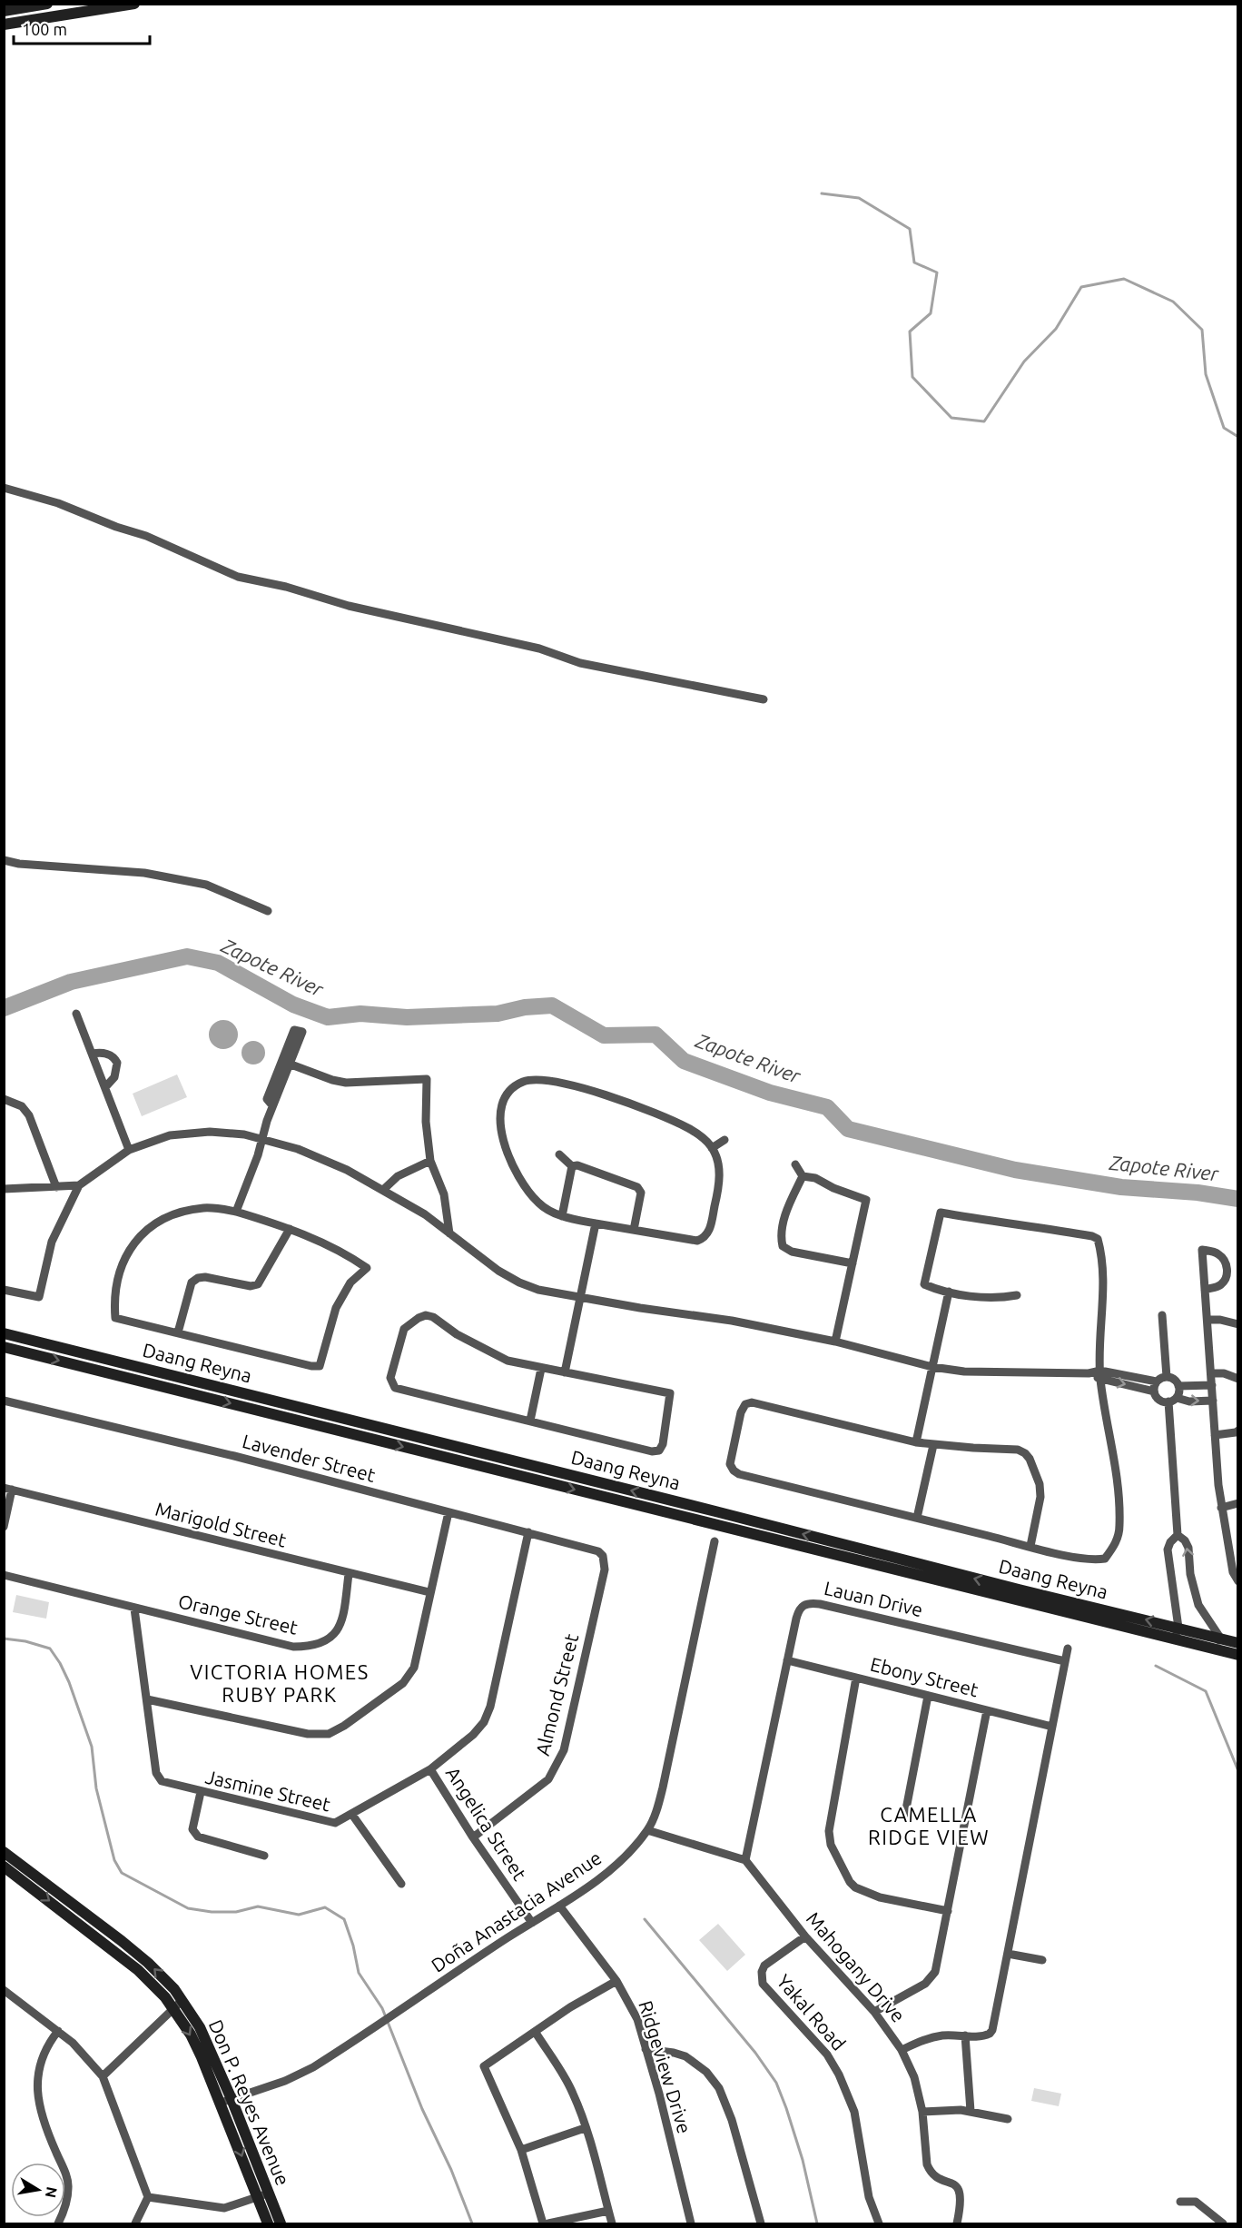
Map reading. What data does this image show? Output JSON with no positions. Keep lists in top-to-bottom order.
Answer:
{
  "streets": {
    "main road": ["Daang Reyna", "Don P. Reyes Avenue"],
    "street": [
      "Lavender Street",
      "Marigold Street",
      "Lauan Drive",
      "Orange Street",
      "Ebony Street",
      "Almond Street",
      "Jasmine Street",
      "Angelica Street",
      "Doña Anastacia Avenue",
      "Mahogany Drive",
      "Yakal Road",
      "Ridgeview Drive"
    ]
  },
  "crossings": [
    ["Lavender Street", "Almond Street"],
    ["Lavender Street", "Jasmine Street"],
    ["Marigold Street", "Orange Street"],
    ["Lauan Drive", "Ebony Street"],
    ["Lauan Drive", "Mahogany Drive"],
    ["Orange Street", "Jasmine Street"],
    ["Almond Street", "Angelica Street"],
    ["Jasmine Street", "Angelica Street"],
    ["Angelica Street", "Doña Anastacia Avenue"],
    ["Doña Anastacia Avenue", "Ridgeview Drive"],
    ["Doña Anastacia Avenue", "Don P. Reyes Avenue"],
    ["Mahogany Drive", "Yakal Road"]
  ],
  "districts": ["VICTORIA HOMES RUBY PARK", "CAMELLA RIDGE VIEW"],
  "water": ["Zapote River"],
  "scale_bar": "100 m",
  "north": "right"
}
